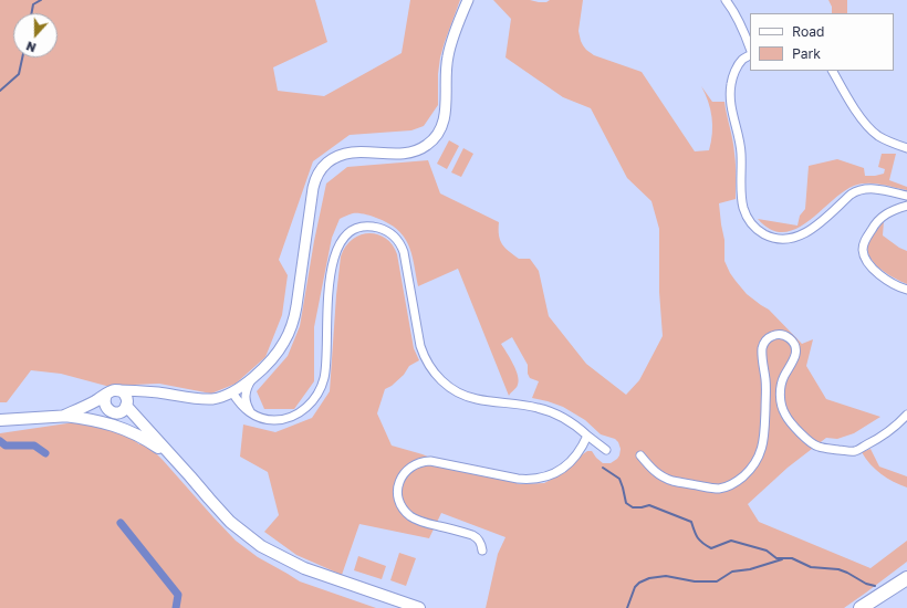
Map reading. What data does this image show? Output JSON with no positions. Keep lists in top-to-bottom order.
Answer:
{
  "legend": ["Road", "Park"],
  "north": "bottom"
}
